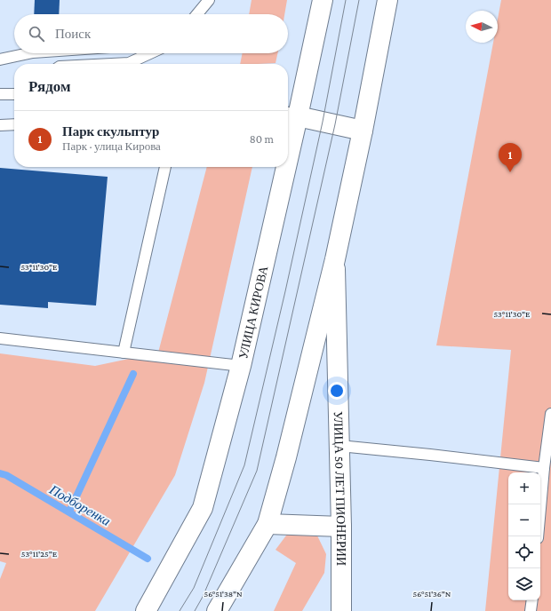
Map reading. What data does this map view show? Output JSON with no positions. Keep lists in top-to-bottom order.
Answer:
{
  "streets": {
    "main road": ["УЛИЦА КИРОВА", "УЛИЦА 50 ЛЕТ ПИОНЕРИИ"]
  },
  "water": ["Подборенка"],
  "north": "left",
  "page": {
    "search": "Поиск",
    "heading": "Рядом",
    "list": [
      {
        "mark": "1",
        "name": "Парк скульптур",
        "note": "Парк · улица Кирова",
        "value": "80 m"
      }
    ],
    "pins": "1",
    "map_buttons": ["+", "−"]
  },
  "coordinates": [
    "53°11'30\"E",
    "53°11'25\"E",
    "56°51'38\"N",
    "56°51'36\"N"
  ]
}
